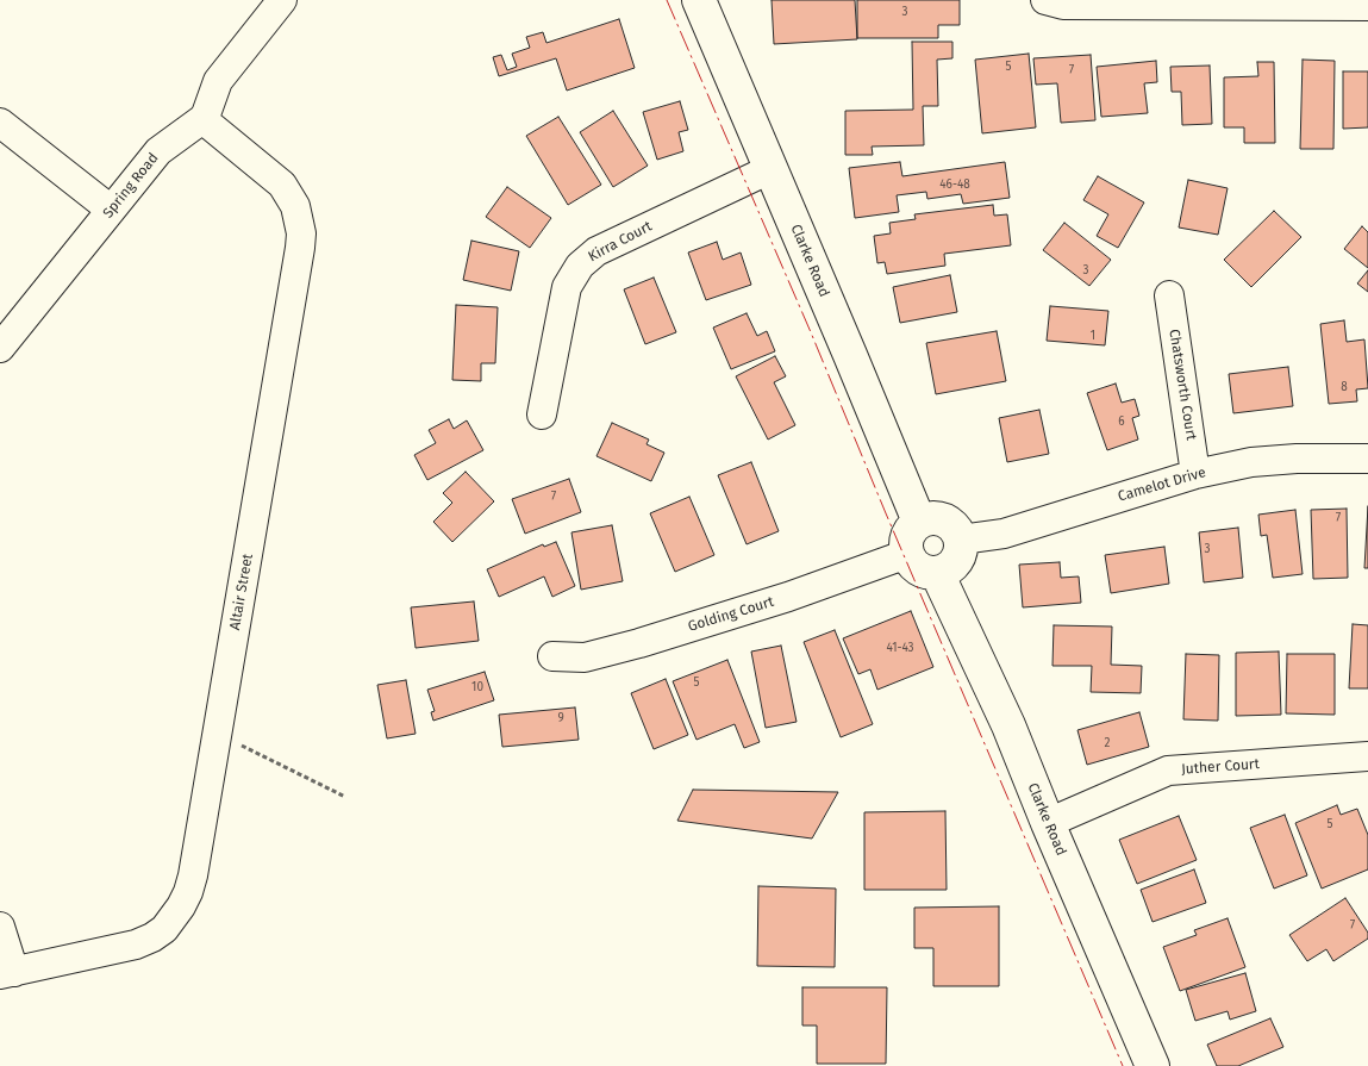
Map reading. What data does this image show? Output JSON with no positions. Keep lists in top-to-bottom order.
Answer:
{
  "streets": {
    "main road": ["Clarke Road"],
    "street": [
      "Spring Road",
      "Kirra Court",
      "Chatsworth Court",
      "Camelot Drive",
      "Altair Street",
      "Golding Court",
      "Juther Court"
    ]
  },
  "crossings": [
    ["Spring Road", "Altair Street"],
    ["Kirra Court", "Clarke Road"],
    ["Clarke Road", "Camelot Drive"],
    ["Clarke Road", "Golding Court"],
    ["Clarke Road", "Juther Court"],
    ["Chatsworth Court", "Camelot Drive"],
    ["Camelot Drive", "Golding Court"]
  ],
  "house_numbers": [
    "3",
    "5",
    "7",
    "46-48",
    "3",
    "1",
    "8",
    "6",
    "7",
    "7",
    "3",
    "41-43",
    "5",
    "10",
    "9",
    "2",
    "5",
    "7"
  ]
}
